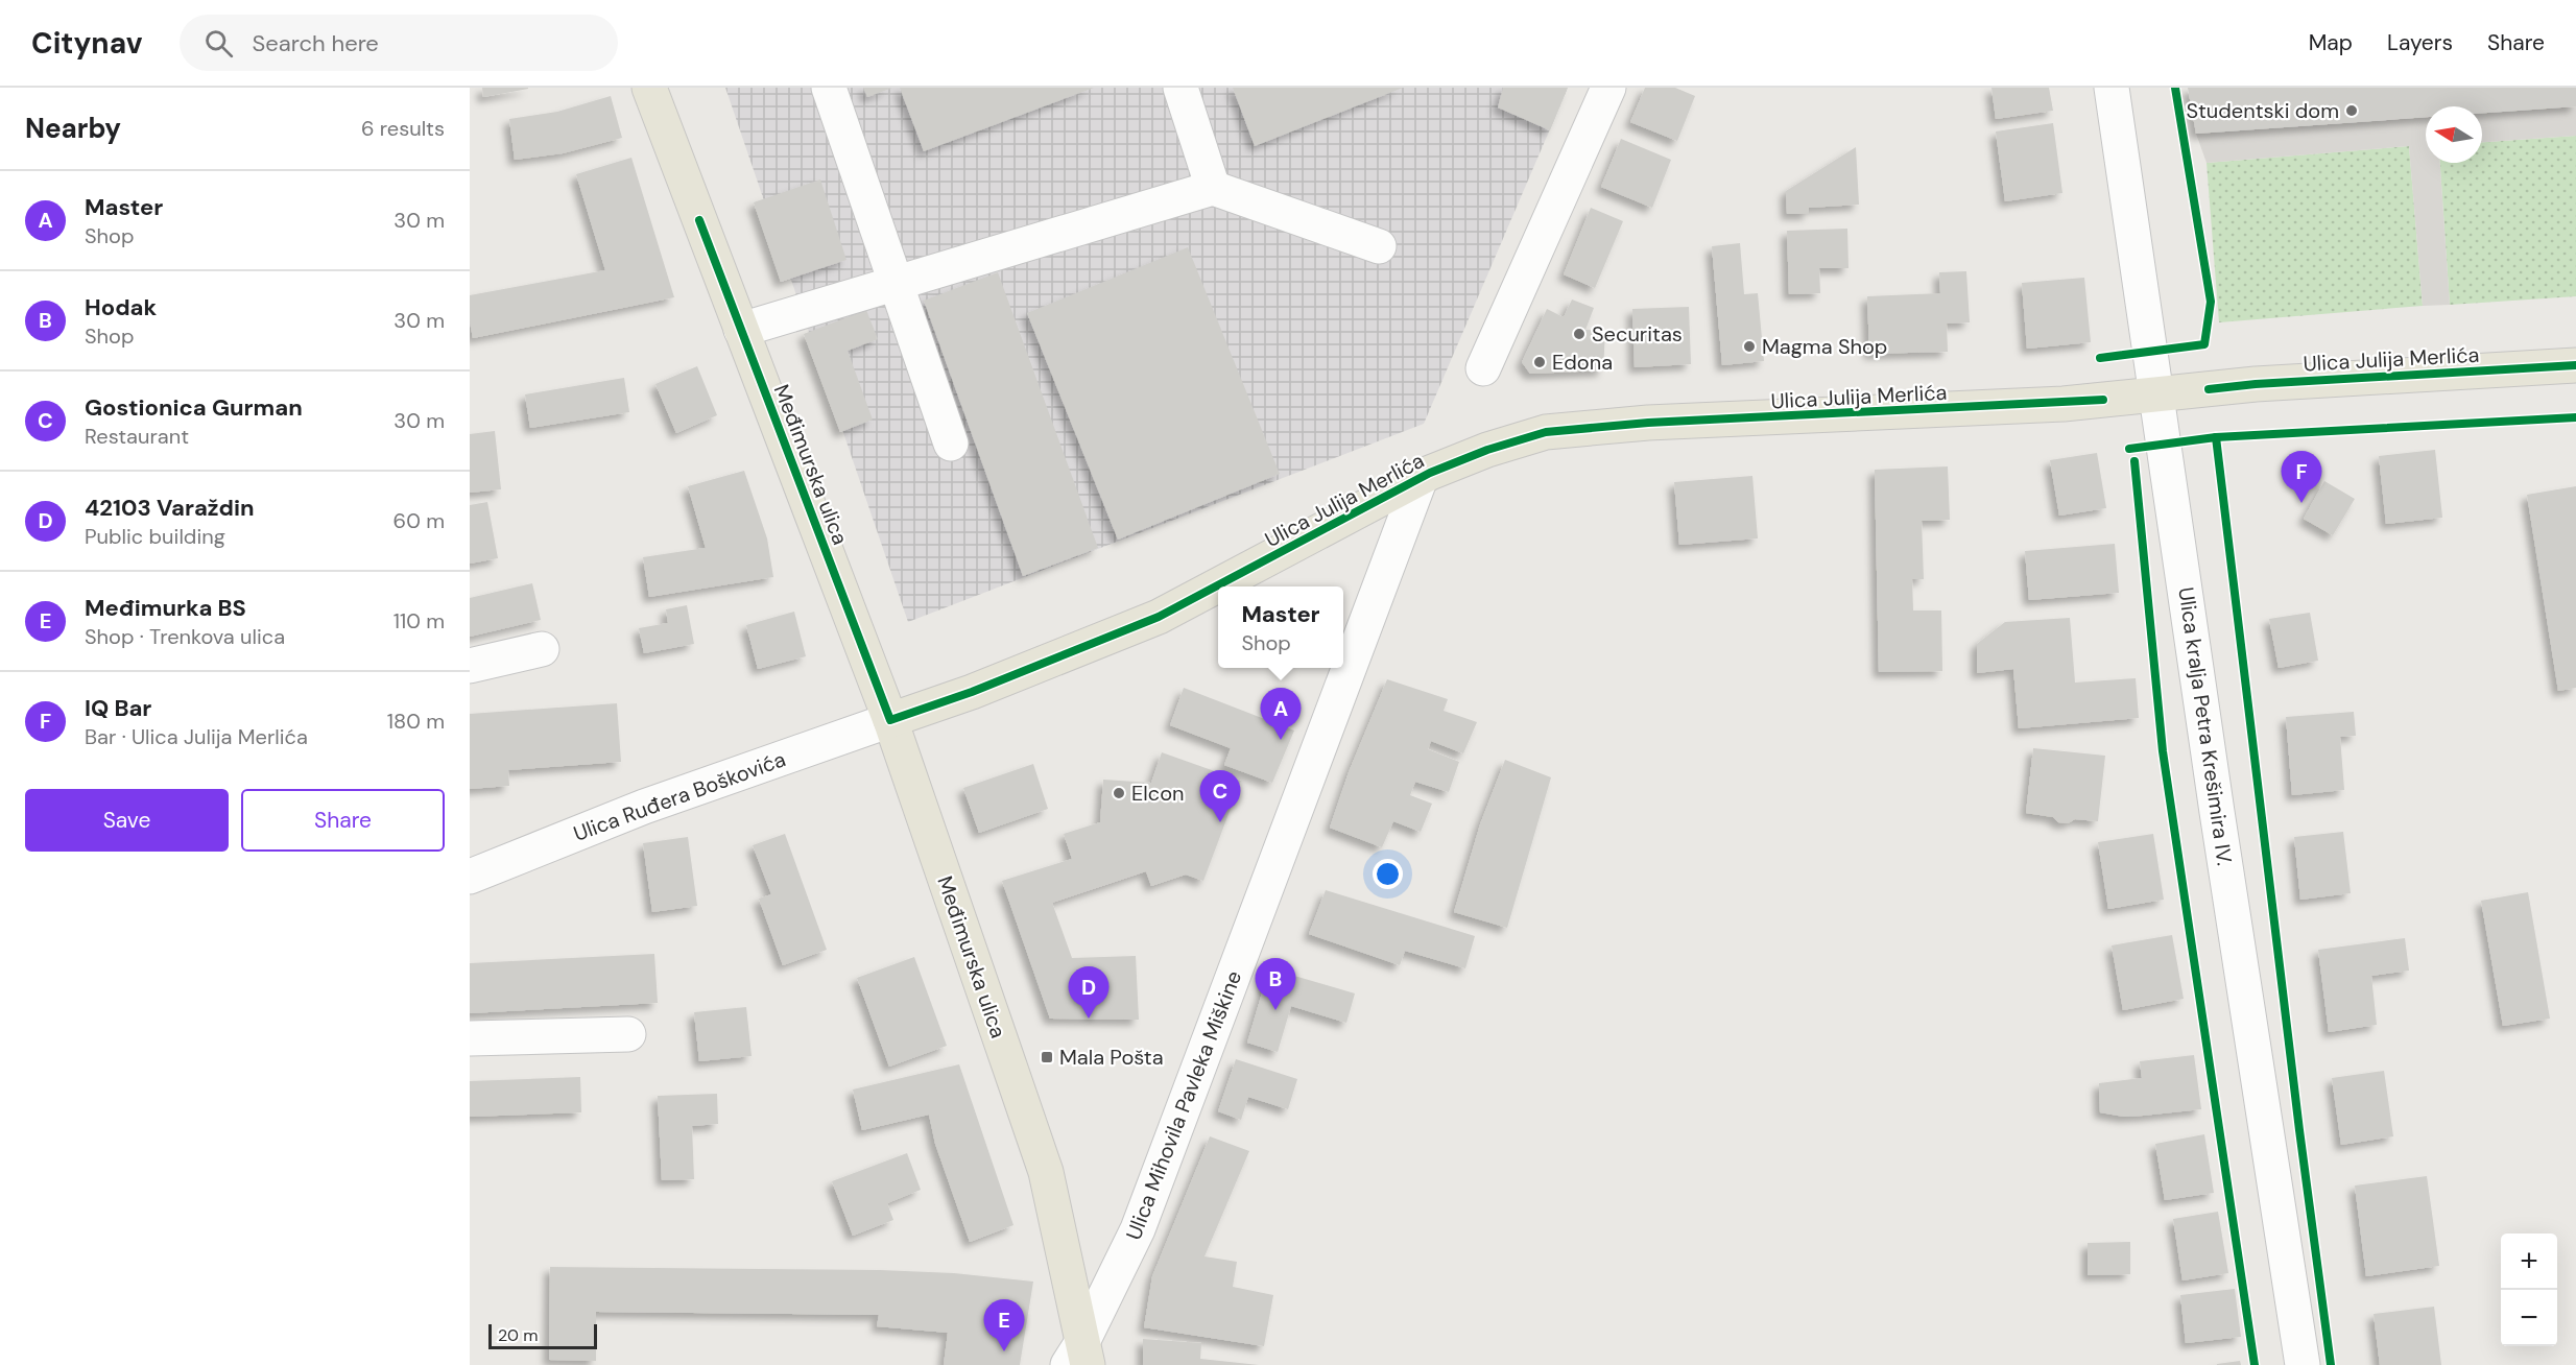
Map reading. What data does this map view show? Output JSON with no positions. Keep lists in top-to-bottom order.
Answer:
{
  "streets": {
    "main road": ["Ulica Julija Merlića", "Međimurska ulica"],
    "street": ["Ulica kralja Petra Krešimira IV.", "Ulica Ruđera Boškovića", "Ulica Mihovila Pavleka Miškine"]
  },
  "crossings": [
    ["Ulica Julija Merlića", "Međimurska ulica"],
    ["Ulica Julija Merlića", "Ulica kralja Petra Krešimira IV."],
    ["Ulica Julija Merlića", "Ulica Ruđera Boškovića"],
    ["Ulica Julija Merlića", "Ulica Mihovila Pavleka Miškine"],
    ["Međimurska ulica", "Ulica Ruđera Boškovića"],
    ["Međimurska ulica", "Ulica Mihovila Pavleka Miškine"]
  ],
  "places": {
    "other": [
      "Studentski dom",
      "Securitas",
      "Magma Shop",
      "Edona",
      "Elcon"
    ],
    "transit": ["Mala Pošta"]
  },
  "scale_bar": "20 m",
  "north": "left",
  "page": {
    "header": "Citynav",
    "search": "Search here",
    "nav": ["Map", "Layers", "Share"],
    "heading": ["Nearby", "6 results"],
    "list": [
      {
        "mark": "A",
        "name": "Master",
        "note": "Shop",
        "value": "30 m"
      },
      {
        "mark": "B",
        "name": "Hodak",
        "note": "Shop",
        "value": "30 m"
      },
      {
        "mark": "C",
        "name": "Gostionica Gurman",
        "note": "Restaurant",
        "value": "30 m"
      },
      {
        "mark": "D",
        "name": "42103 Varaždin",
        "note": "Public building",
        "value": "60 m"
      },
      {
        "mark": "E",
        "name": "Međimurka BS",
        "note": "Shop · Trenkova ulica",
        "value": "110 m"
      },
      {
        "mark": "F",
        "name": "IQ Bar",
        "note": "Bar · Ulica Julija Merlića",
        "value": "180 m"
      }
    ],
    "pins": [
      "F",
      "A",
      "C",
      "B",
      "D",
      "E"
    ],
    "popup": ["Master", "Shop"],
    "buttons": ["Save", "Share"],
    "map_buttons": ["+", "−"],
    "scale": "20 m"
  }
}
